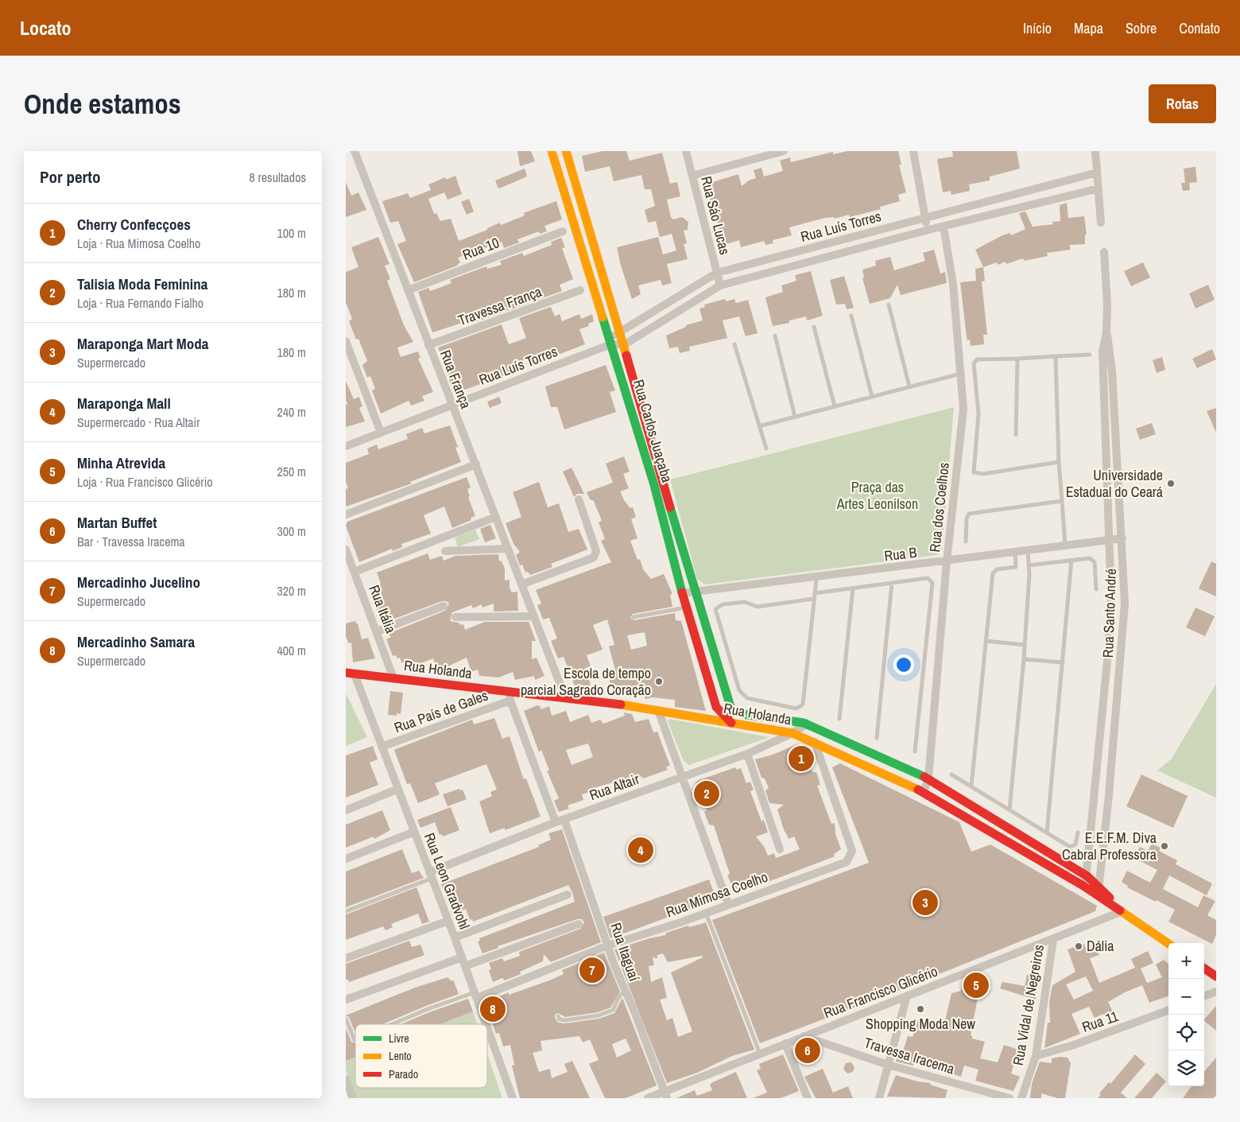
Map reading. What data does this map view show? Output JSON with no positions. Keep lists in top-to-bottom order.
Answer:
{
  "streets": {
    "street": [
      "Rua Sáo Lucas",
      "Rua Luís Torres",
      "Rua 10",
      "Travessa França",
      "Rua França",
      "Rua Carlos Juaçaba",
      "Rua dos Coelhos",
      "Rua B",
      "Rua Itália",
      "Rua Santo André",
      "Rua Holanda",
      "Rua País de Gales",
      "Rua Altair",
      "Rua Leon Gradvohl",
      "Rua Mimosa Coelho",
      "Rua Itaguaí",
      "Rua Francisco Glicério",
      "Rua Vidal de Negreiros",
      "Rua 11",
      "Travessa Iracema"
    ]
  },
  "crossings": [
    ["Rua Sáo Lucas", "Rua Luís Torres"],
    ["Rua Luís Torres", "Rua França"],
    ["Rua Luís Torres", "Rua Carlos Juaçaba"],
    ["Rua Luís Torres", "Rua dos Coelhos"],
    ["Rua 10", "Rua França"],
    ["Travessa França", "Rua França"],
    ["Rua França", "Rua Holanda"],
    ["Rua Carlos Juaçaba", "Rua B"],
    ["Rua Carlos Juaçaba", "Rua Holanda"],
    ["Rua dos Coelhos", "Rua B"],
    ["Rua dos Coelhos", "Rua Holanda"],
    ["Rua B", "Rua Santo André"],
    ["Rua Itália", "Rua Holanda"],
    ["Rua Santo André", "Rua Holanda"],
    ["Rua Holanda", "Rua País de Gales"],
    ["Rua Holanda", "Rua Altair"],
    ["Rua Holanda", "Rua Leon Gradvohl"],
    ["Rua Holanda", "Rua Mimosa Coelho"],
    ["Rua Holanda", "Rua Francisco Glicério"],
    ["Rua País de Gales", "Rua Leon Gradvohl"],
    ["Rua Altair", "Rua Leon Gradvohl"],
    ["Rua Altair", "Rua Itaguaí"],
    ["Rua Leon Gradvohl", "Rua Mimosa Coelho"],
    ["Rua Mimosa Coelho", "Rua Itaguaí"],
    ["Rua Itaguaí", "Rua Francisco Glicério"],
    ["Rua Francisco Glicério", "Rua Vidal de Negreiros"],
    ["Rua Francisco Glicério", "Travessa Iracema"],
    ["Rua Vidal de Negreiros", "Rua 11"]
  ],
  "parks": ["Praça das Artes Leonilson"],
  "places": [
    "Universidade Estadual do Ceará",
    "Escola de tempo parcial Sagrado Coração",
    "E.E.F.M. Diva Cabral Professora",
    "Dália",
    "Shopping Moda New"
  ],
  "legend": ["Livre", "Lento", "Parado"],
  "page": {
    "header": "Locato",
    "nav": [
      "Início",
      "Mapa",
      "Sobre",
      "Contato"
    ],
    "buttons": "Rotas",
    "title": "Onde estamos",
    "heading": ["Por perto", "8 resultados"],
    "list": [
      {
        "mark": "1",
        "name": "Cherry Confecçoes",
        "note": "Loja · Rua Mimosa Coelho",
        "value": "100 m"
      },
      {
        "mark": "2",
        "name": "Talisia Moda Feminina",
        "note": "Loja · Rua Fernando Fialho",
        "value": "180 m"
      },
      {
        "mark": "3",
        "name": "Maraponga Mart Moda",
        "note": "Supermercado",
        "value": "180 m"
      },
      {
        "mark": "4",
        "name": "Maraponga Mall",
        "note": "Supermercado · Rua Altair",
        "value": "240 m"
      },
      {
        "mark": "5",
        "name": "Minha Atrevida",
        "note": "Loja · Rua Francisco Glicério",
        "value": "250 m"
      },
      {
        "mark": "6",
        "name": "Martan Buffet",
        "note": "Bar · Travessa Iracema",
        "value": "300 m"
      },
      {
        "mark": "7",
        "name": "Mercadinho Jucelino",
        "note": "Supermercado",
        "value": "320 m"
      },
      {
        "mark": "8",
        "name": "Mercadinho Samara",
        "note": "Supermercado",
        "value": "400 m"
      }
    ],
    "pins": [
      "1",
      "2",
      "4",
      "3",
      "7",
      "5",
      "8",
      "6"
    ],
    "map_buttons": ["+", "−"]
  }
}
